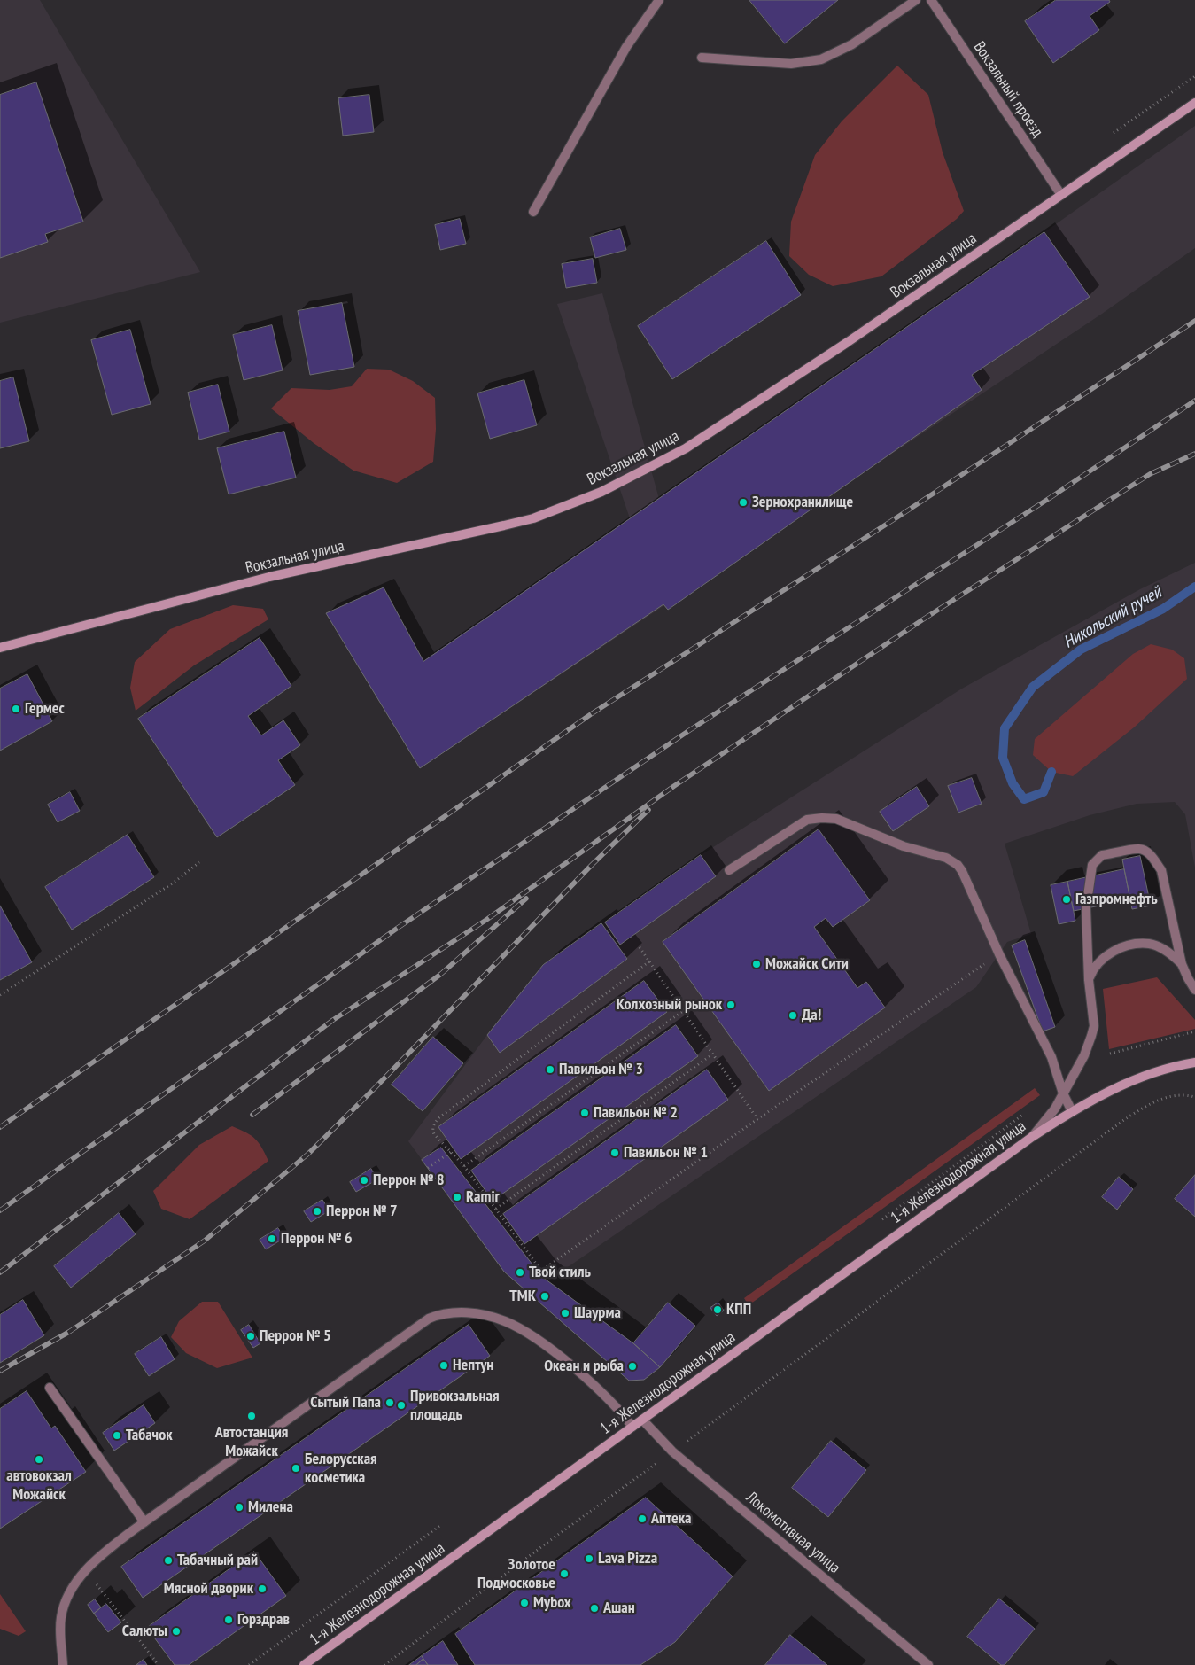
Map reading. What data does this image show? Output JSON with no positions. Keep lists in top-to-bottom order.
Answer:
{
  "streets": {
    "main road": ["Вокзальная улица", "1-я Железнодорожная улица"],
    "street": ["Вокзальный проезд", "Локомотивная улица"]
  },
  "crossings": [
    ["Вокзальный проезд", "Вокзальная улица"],
    ["1-я Железнодорожная улица", "Локомотивная улица"]
  ],
  "water": ["Никольский ручей"],
  "places": [
    "Зернохранилище",
    "Гермес",
    "Газпромнефть",
    "Можайск Сити",
    "Колхозный рынок",
    "Да!",
    "Павильон № 3",
    "Павильон № 2",
    "Павильон № 1",
    "Перрон № 8",
    "Ramir",
    "Перрон № 7",
    "Перрон № 6",
    "Твой стиль",
    "ТМК",
    "КПП",
    "Шаурма",
    "Перрон № 5",
    "Нептун",
    "Океан и рыба",
    "Сытый Папа",
    "Привокзальная площадь",
    "Автостанция Можайск",
    "Табачок",
    "автовокзал Можайск",
    "Белорусская косметика",
    "Милена",
    "Аптека",
    "Lava Pizza",
    "Табачный рай",
    "Золотое Подмосковье",
    "Мясной дворик",
    "Mybox",
    "Ашан",
    "Горздрав",
    "Салюты"
  ]
}
